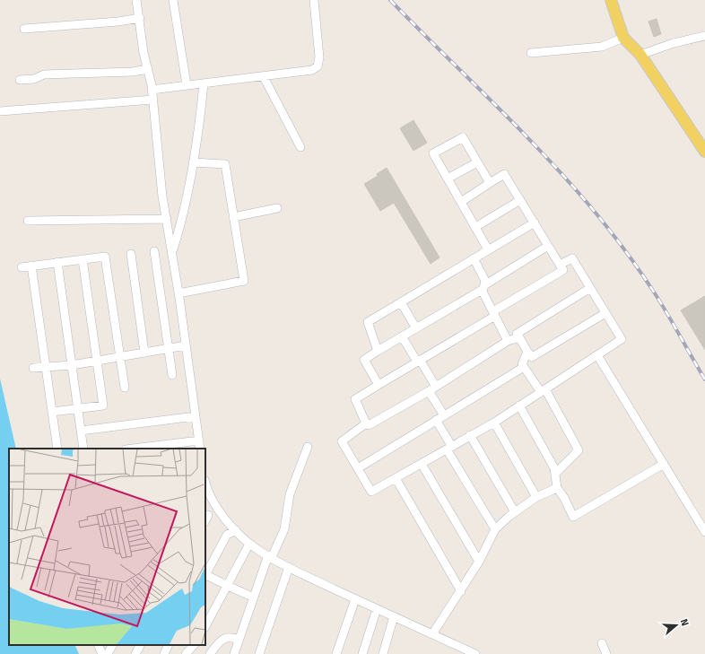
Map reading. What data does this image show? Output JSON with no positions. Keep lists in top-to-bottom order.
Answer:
{
  "north": "right"
}
